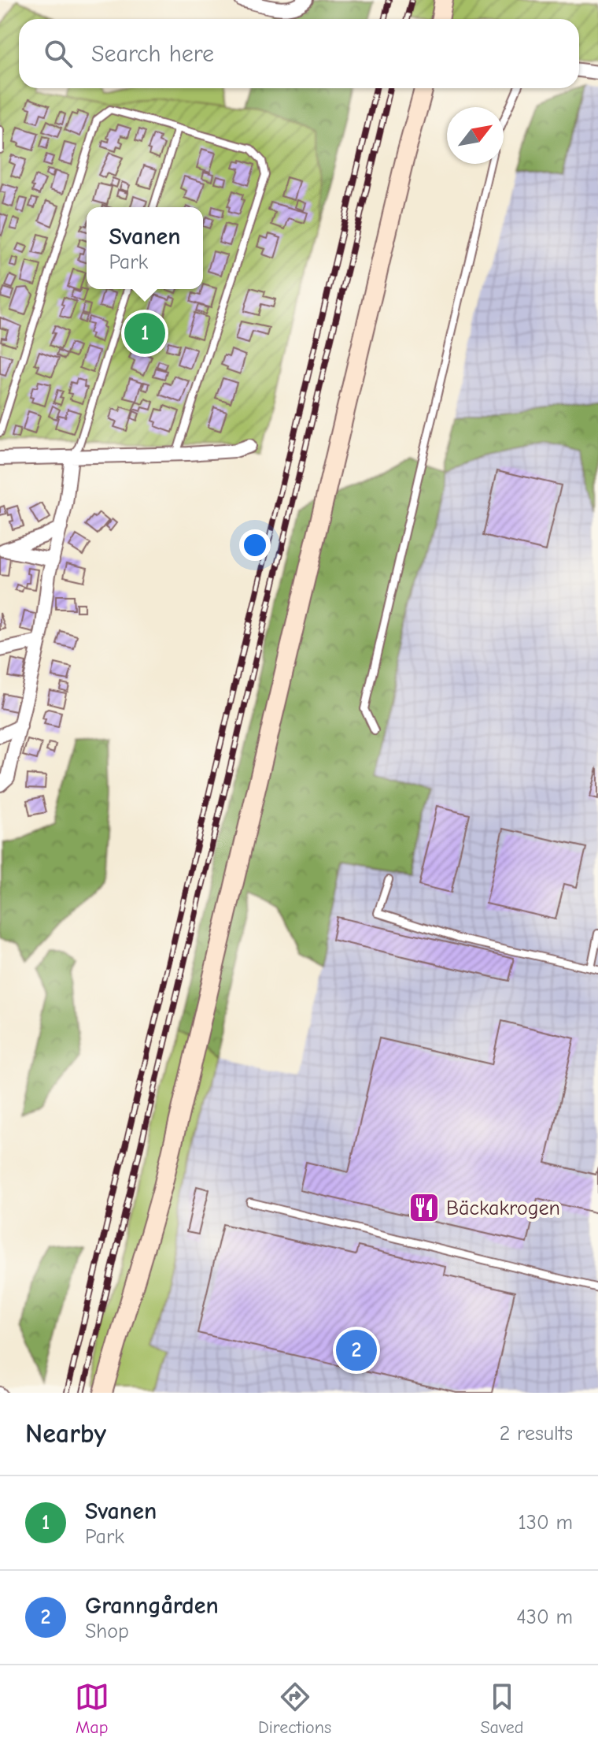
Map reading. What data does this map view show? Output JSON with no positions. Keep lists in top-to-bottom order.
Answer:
{
  "places": {
    "restaurant": ["Bäckakrogen"]
  },
  "north": "top right",
  "page": {
    "search": "Search here",
    "popup": ["Svanen", "Park"],
    "pins": ["1", "2"],
    "heading": ["Nearby", "2 results"],
    "list": [
      {
        "mark": "1",
        "name": "Svanen",
        "note": "Park",
        "value": "130 m"
      },
      {
        "mark": "2",
        "name": "Granngården",
        "note": "Shop",
        "value": "430 m"
      }
    ],
    "nav": ["Map", "Directions", "Saved"]
  }
}
